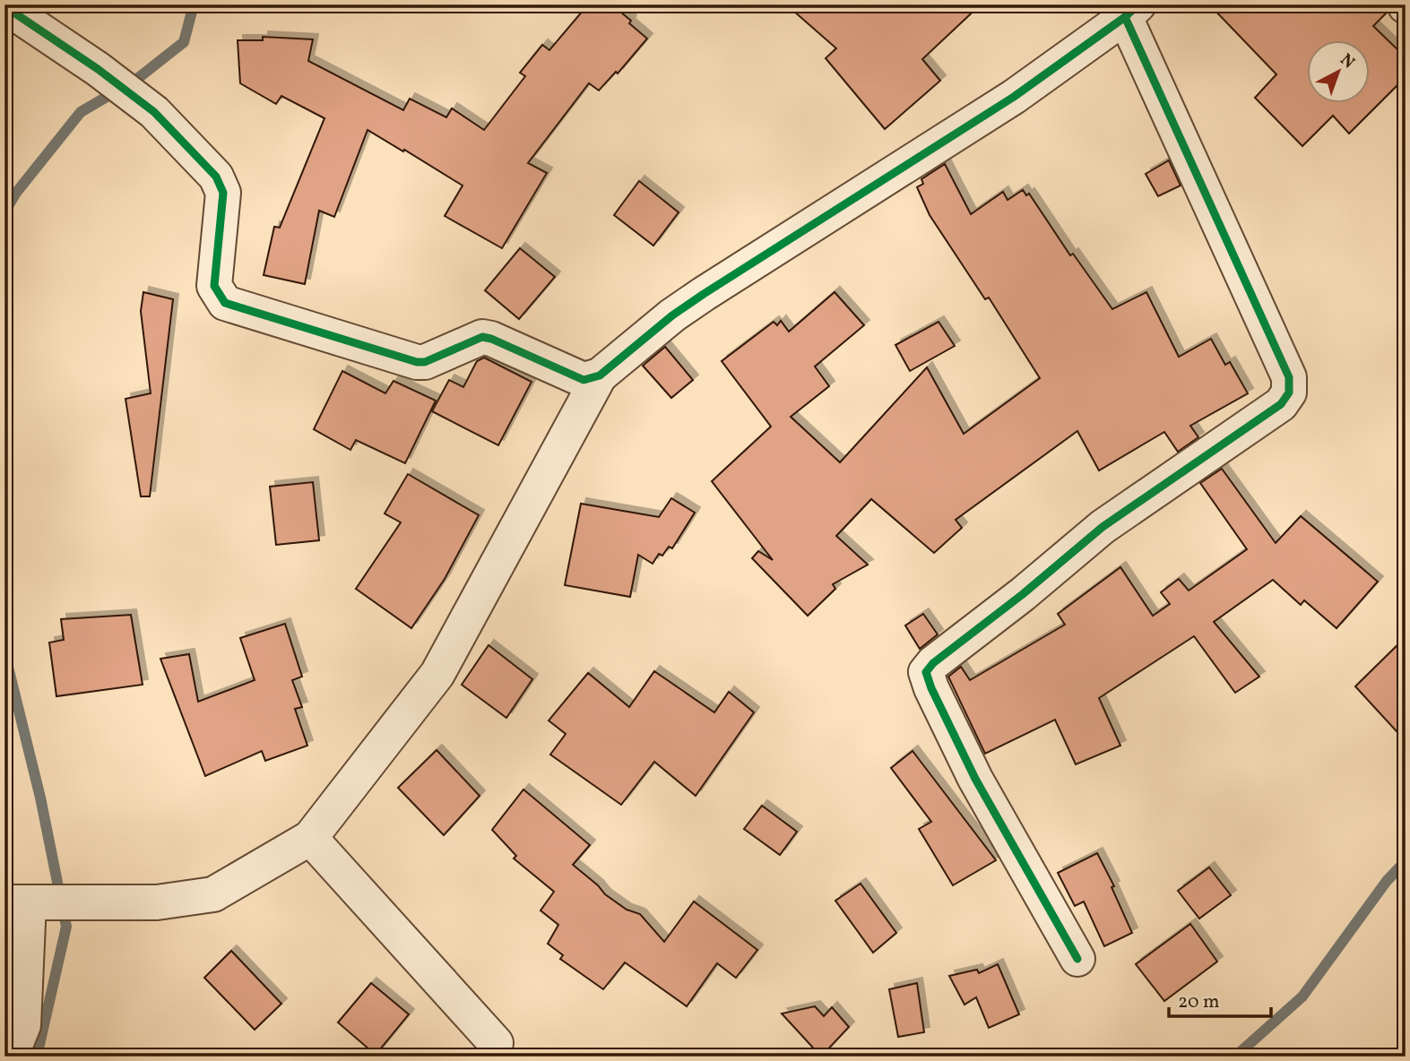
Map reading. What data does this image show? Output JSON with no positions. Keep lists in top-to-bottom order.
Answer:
{
  "scale_bar": "20 m",
  "north": "top right"
}
